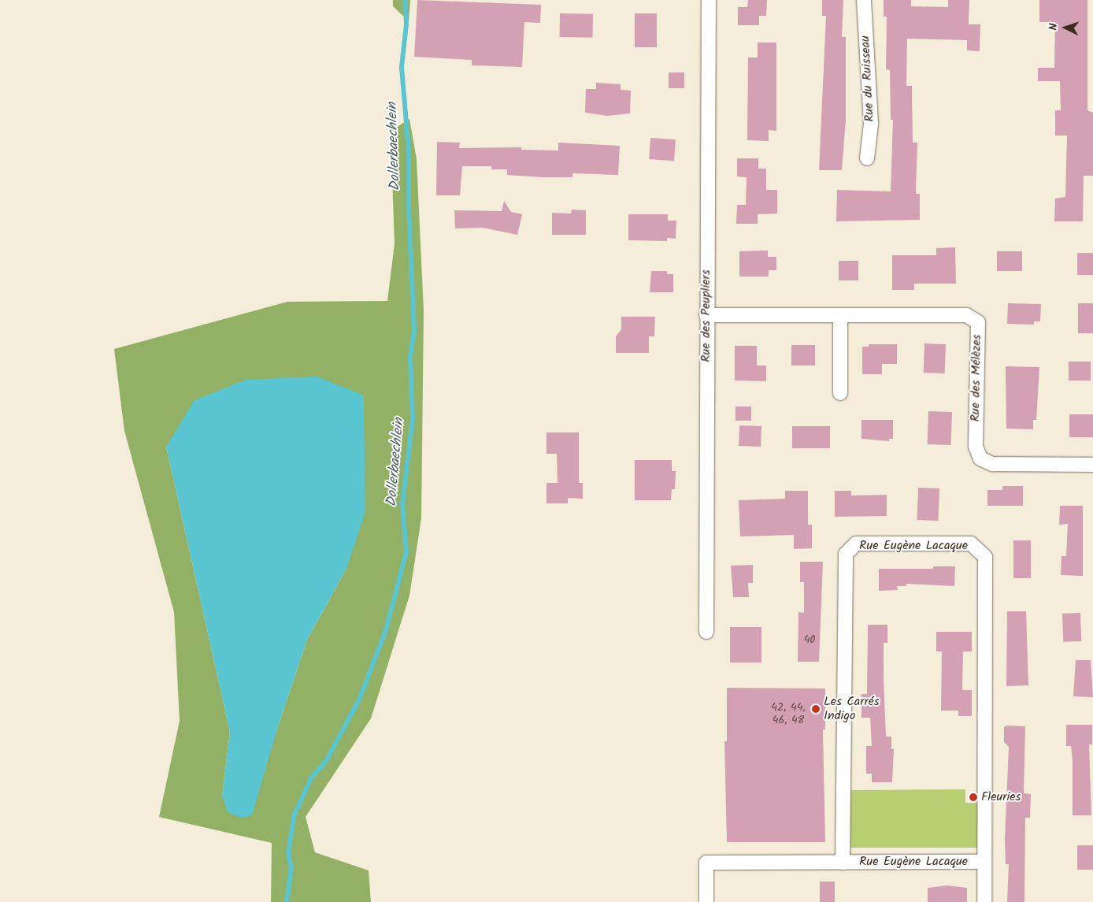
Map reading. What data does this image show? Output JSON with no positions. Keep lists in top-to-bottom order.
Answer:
{
  "streets": {
    "street": [
      "Rue du Ruisseau",
      "Rue des Peupliers",
      "Rue des Mélèzes",
      "Rue Eugène Lacaque"
    ]
  },
  "crossings": [
    ["Rue des Peupliers", "Rue des Mélèzes"]
  ],
  "water": ["Dollerbaechlein"],
  "places": ["Les Carrés Indigo", "Fleuries"],
  "house_numbers": ["40", "42, 44, 46, 48"],
  "north": "left"
}
